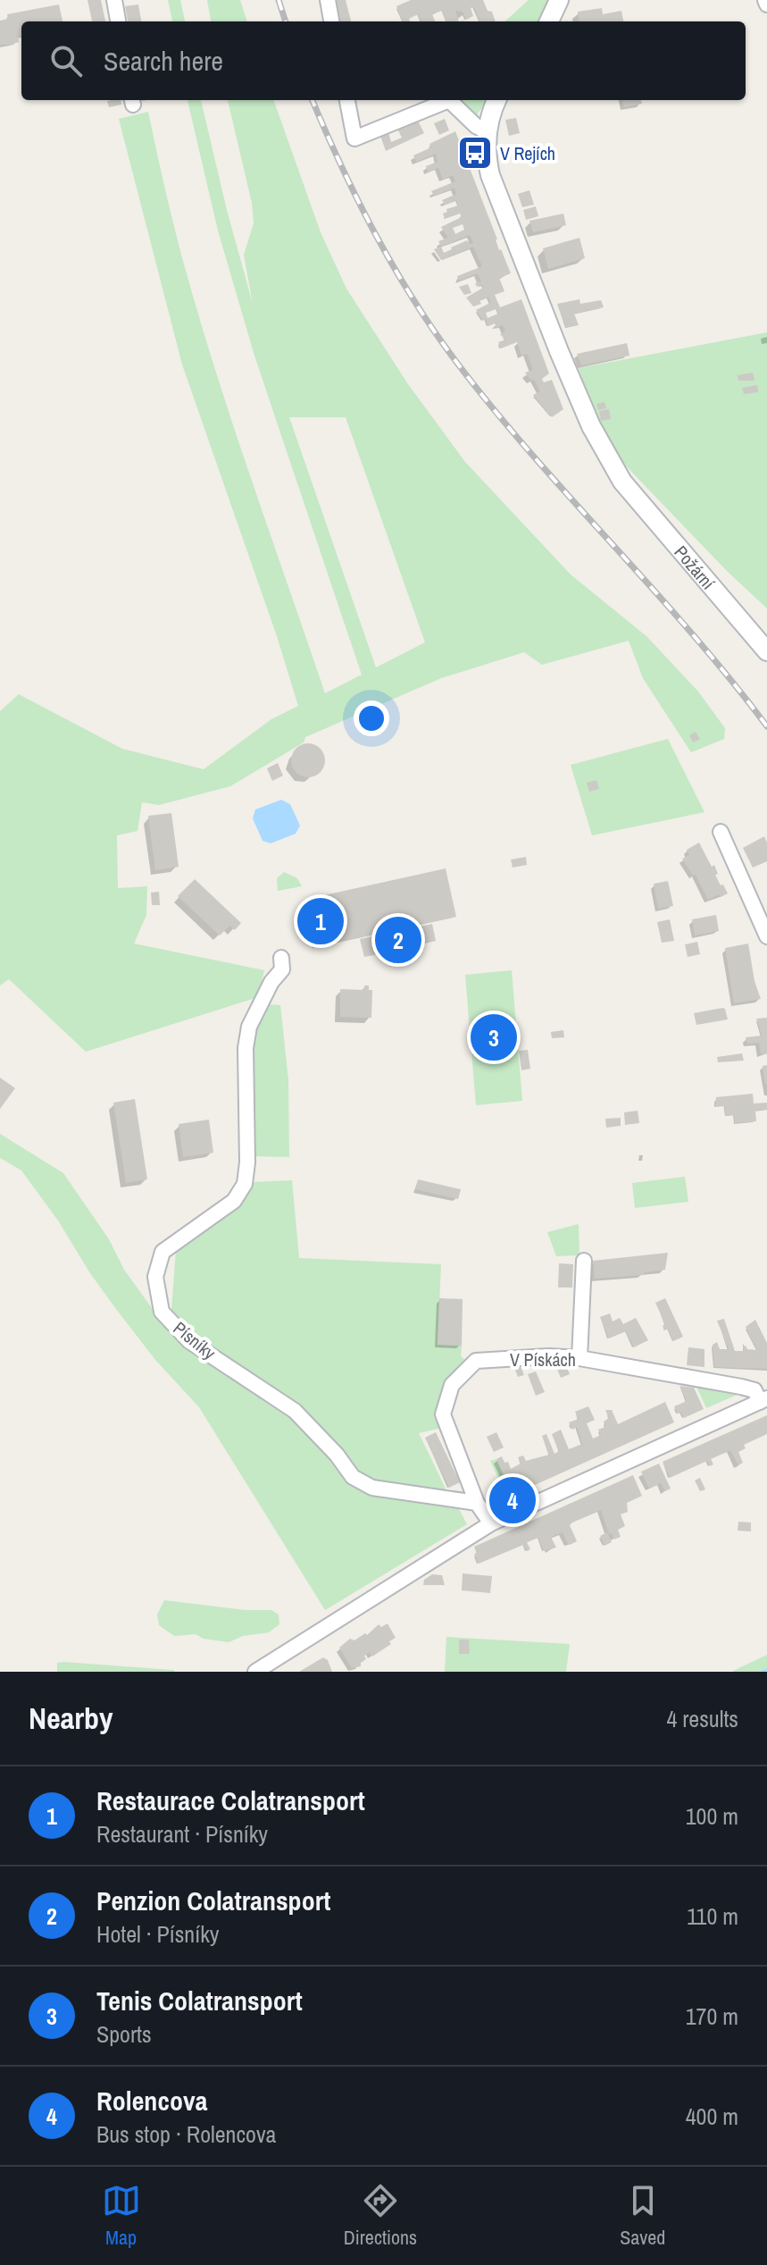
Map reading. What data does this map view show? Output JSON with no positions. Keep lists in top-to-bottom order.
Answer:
{
  "streets": {
    "street": ["Požární", "Písníky", "V Pískách"]
  },
  "crossings": [
    ["Písníky", "V Pískách"]
  ],
  "places": {
    "bus stop": ["V Rejích"]
  },
  "page": {
    "search": "Search here",
    "pins": [
      "1",
      "2",
      "3",
      "4"
    ],
    "heading": ["Nearby", "4 results"],
    "list": [
      {
        "mark": "1",
        "name": "Restaurace Colatransport",
        "note": "Restaurant · Písníky",
        "value": "100 m"
      },
      {
        "mark": "2",
        "name": "Penzion Colatransport",
        "note": "Hotel · Písníky",
        "value": "110 m"
      },
      {
        "mark": "3",
        "name": "Tenis Colatransport",
        "note": "Sports",
        "value": "170 m"
      },
      {
        "mark": "4",
        "name": "Rolencova",
        "note": "Bus stop · Rolencova",
        "value": "400 m"
      }
    ],
    "nav": ["Map", "Directions", "Saved"]
  }
}
